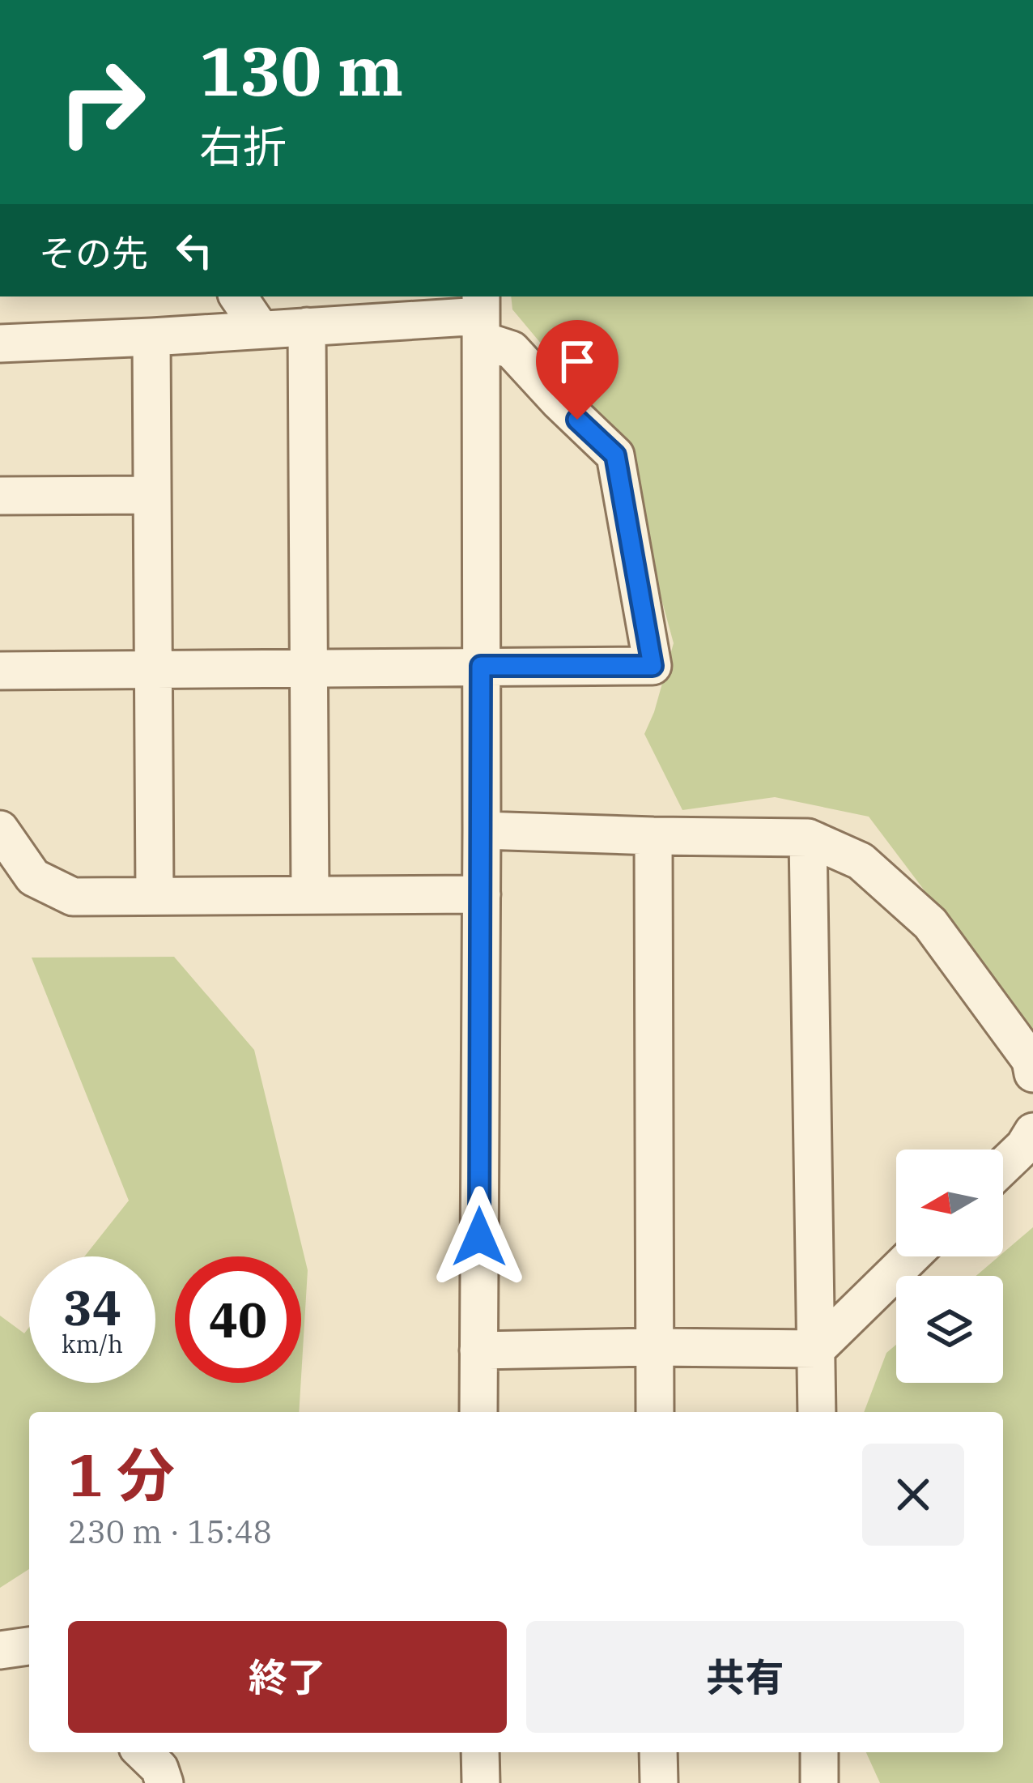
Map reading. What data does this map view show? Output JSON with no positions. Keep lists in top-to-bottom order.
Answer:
{
  "north": "left",
  "page": {
    "turn": ["130 m", "右折"],
    "then": "その先",
    "speed": "34 km/h",
    "limit": "40",
    "heading": ["1 分", "230 m · 15:48"],
    "buttons": ["終了", "共有"]
  }
}
